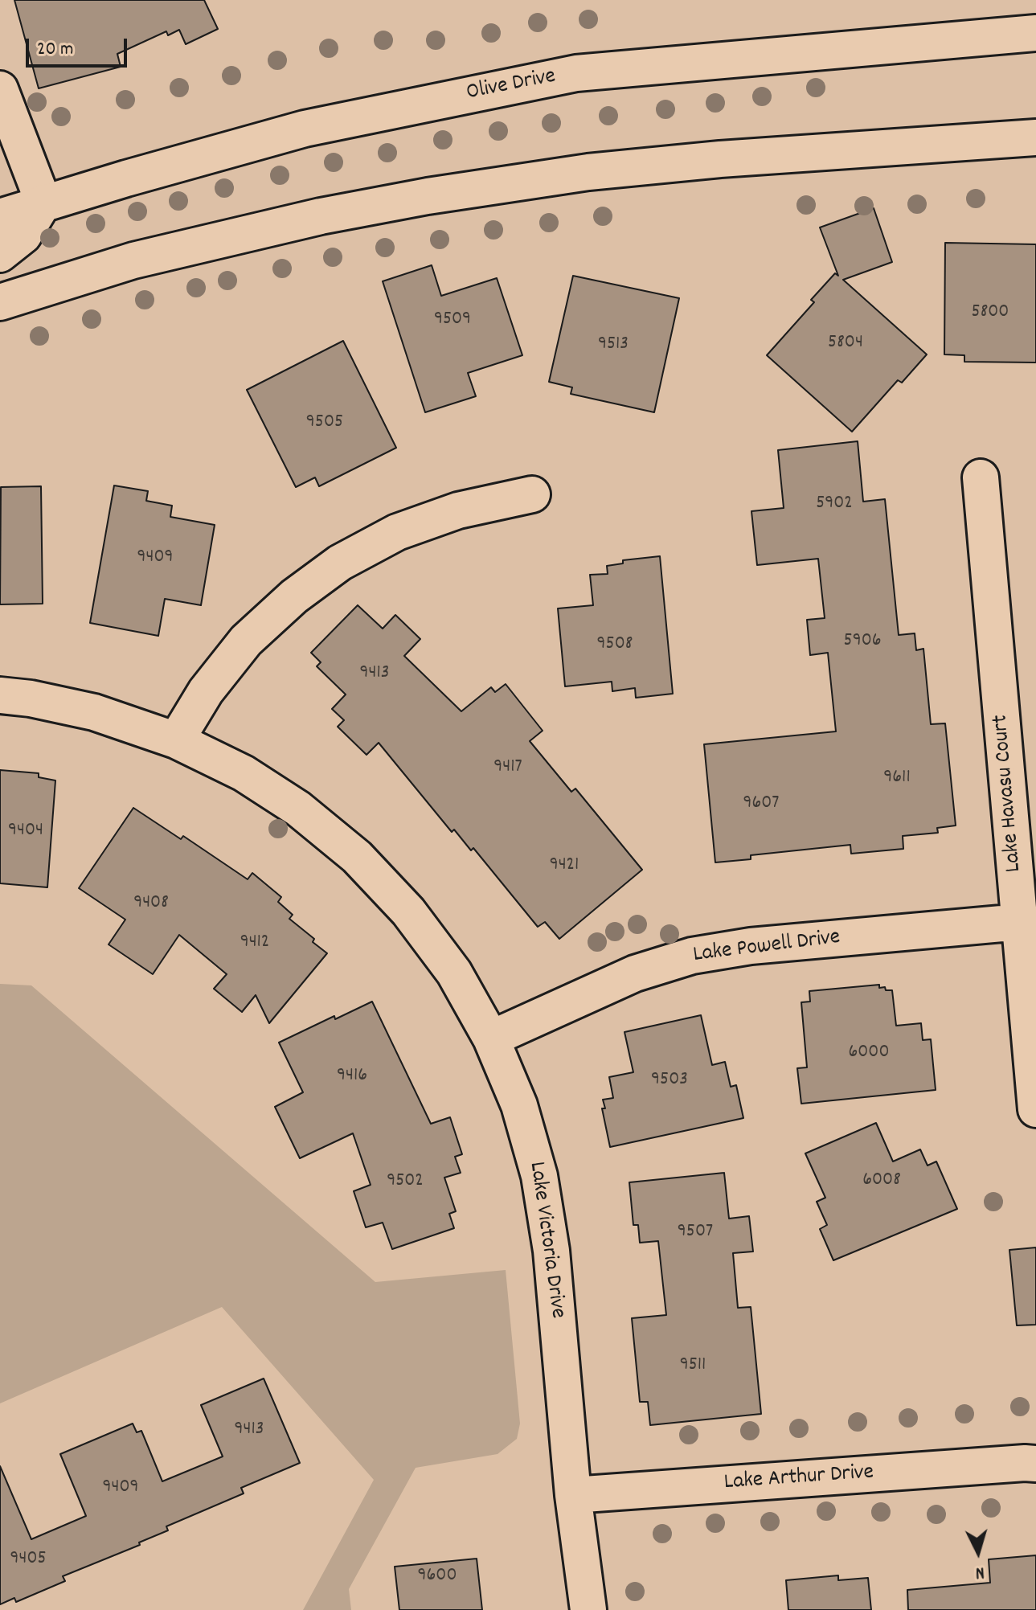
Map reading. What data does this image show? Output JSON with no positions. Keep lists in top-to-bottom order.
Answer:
{
  "streets": {
    "street": [
      "Olive Drive",
      "Lake Havasu Court",
      "Lake Powell Drive",
      "Lake Victoria Drive",
      "Lake Arthur Drive"
    ]
  },
  "crossings": [
    ["Lake Havasu Court", "Lake Powell Drive"],
    ["Lake Powell Drive", "Lake Victoria Drive"],
    ["Lake Victoria Drive", "Lake Arthur Drive"]
  ],
  "house_numbers": [
    "5800",
    "9509",
    "5804",
    "9513",
    "9505",
    "5902",
    "9409",
    "5906",
    "9508",
    "9413",
    "9417",
    "9611",
    "9607",
    "9404",
    "9421",
    "9408",
    "9412",
    "6000",
    "9416",
    "9503",
    "6008",
    "9502",
    "9507",
    "9511",
    "9413",
    "9409",
    "9405",
    "9600"
  ],
  "scale_bar": "20 m",
  "north": "bottom"
}
